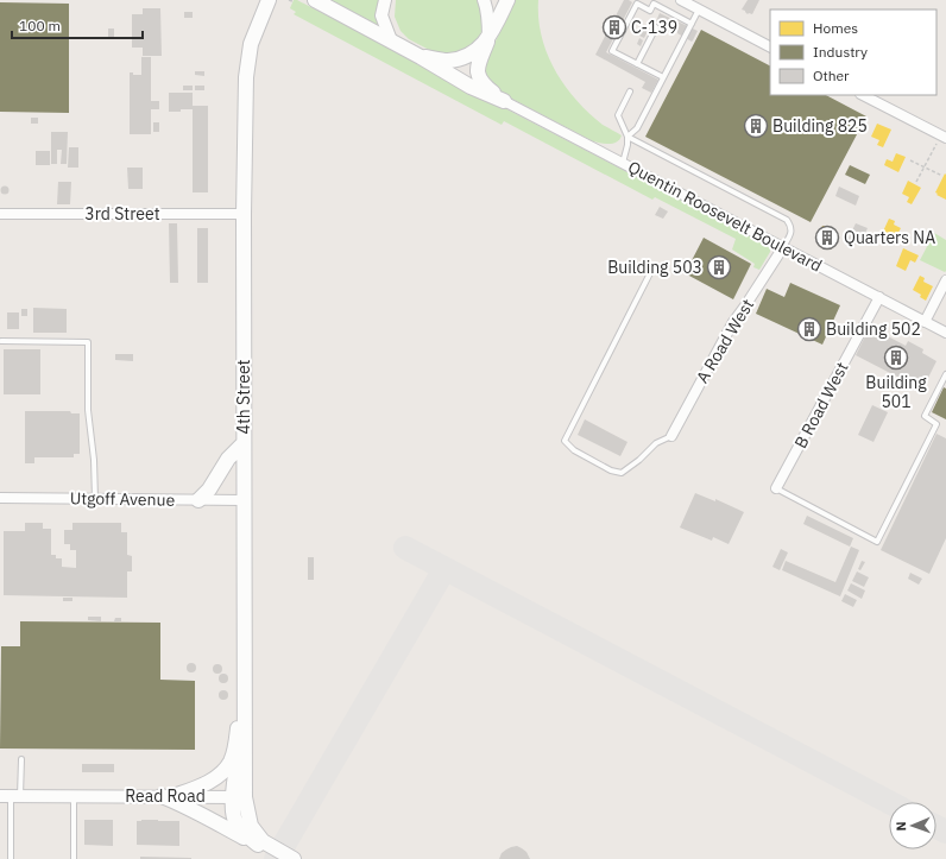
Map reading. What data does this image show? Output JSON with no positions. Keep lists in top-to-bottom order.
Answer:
{
  "streets": {
    "main road": ["4th Street"],
    "street": [
      "3rd Street",
      "Quentin Roosevelt Boulevard",
      "A Road West",
      "B Road West",
      "Utgoff Avenue",
      "Read Road"
    ]
  },
  "crossings": [
    ["3rd Street", "4th Street"],
    ["Quentin Roosevelt Boulevard", "A Road West"],
    ["Quentin Roosevelt Boulevard", "B Road West"],
    ["4th Street", "Utgoff Avenue"],
    ["4th Street", "Read Road"]
  ],
  "places": {
    "building": [
      "C-139",
      "Building 825",
      "Quarters NA",
      "Building 503",
      "Building 502",
      "Building 501"
    ]
  },
  "legend": ["Homes", "Industry", "Other"],
  "scale_bar": "100 m",
  "north": "left"
}
